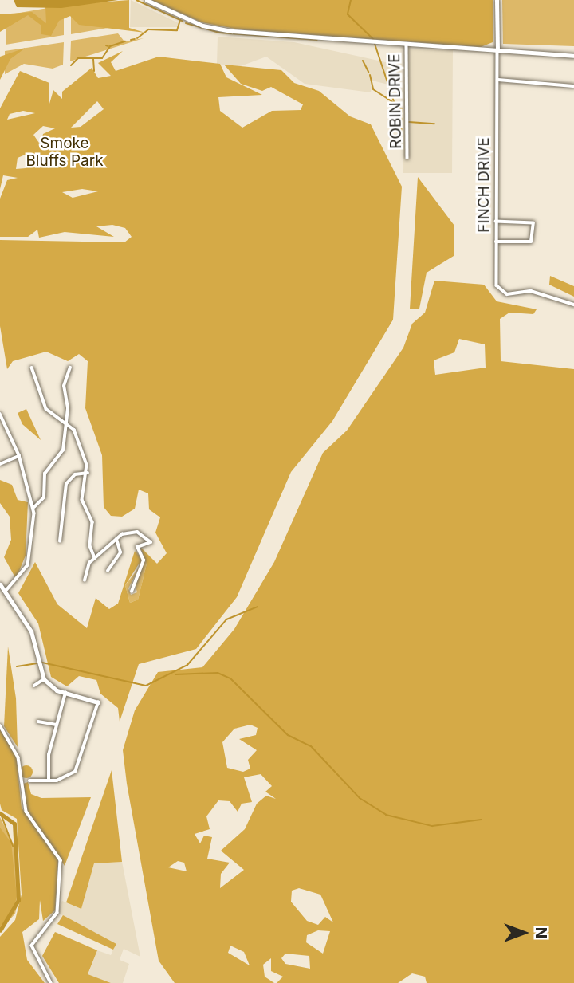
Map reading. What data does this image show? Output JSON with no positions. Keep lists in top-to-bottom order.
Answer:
{
  "streets": {
    "street": ["ROBIN DRIVE", "FINCH DRIVE"]
  },
  "parks": ["Smoke Bluffs Park"],
  "north": "right"
}
